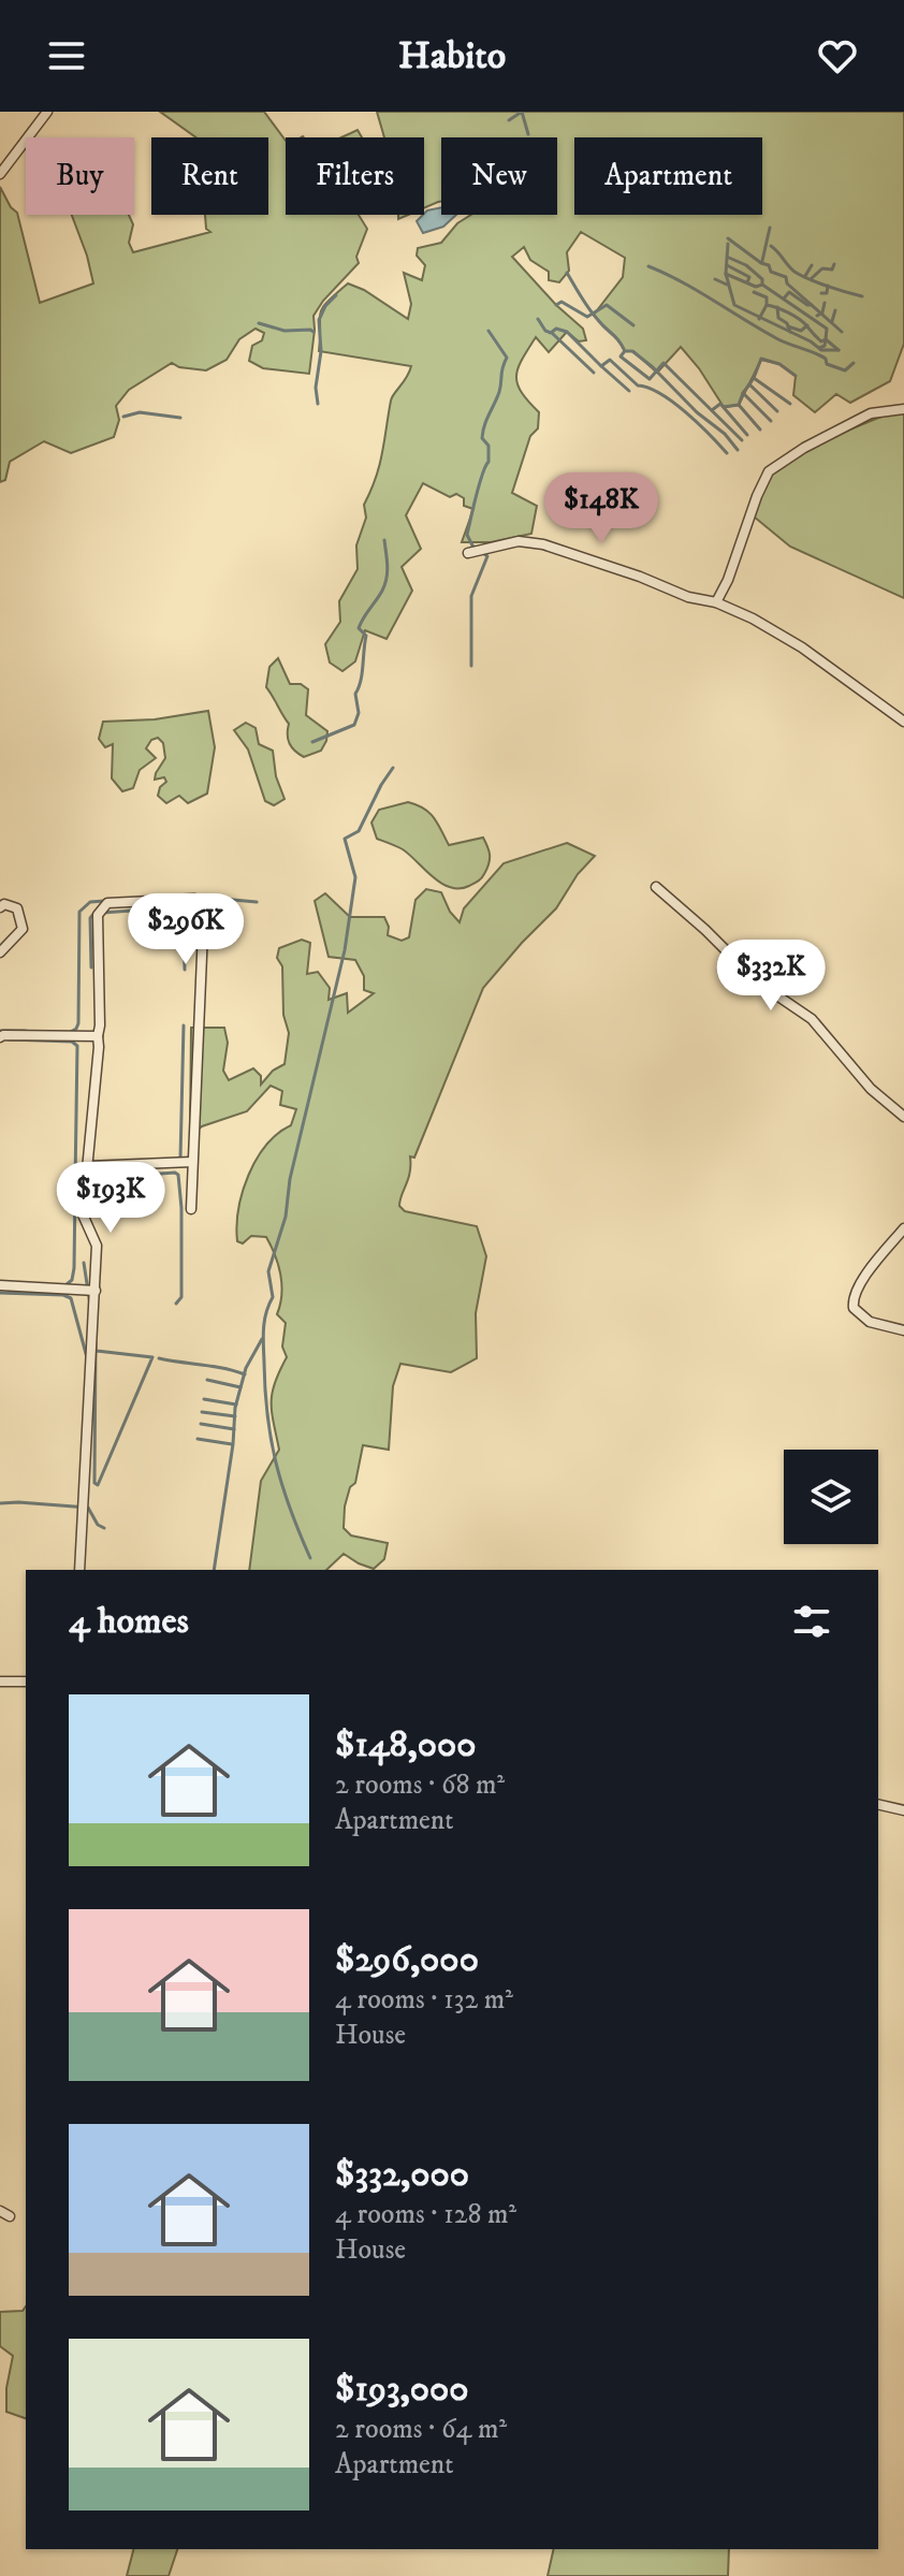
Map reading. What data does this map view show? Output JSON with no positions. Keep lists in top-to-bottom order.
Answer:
{
  "page": {
    "header": "Habito",
    "chip": [
      "Buy",
      "Rent",
      "Filters",
      "New",
      "Apartment"
    ],
    "price": [
      "$148K",
      "$296K",
      "$332K",
      "$193K"
    ],
    "heading": "4 homes",
    "list": [
      {
        "name": "$148,000",
        "note": "2 rooms · 68 m² · Apartment"
      },
      {
        "name": "$296,000",
        "note": "4 rooms · 132 m² · House"
      },
      {
        "name": "$332,000",
        "note": "4 rooms · 128 m² · House"
      },
      {
        "name": "$193,000",
        "note": "2 rooms · 64 m² · Apartment"
      }
    ]
  }
}
